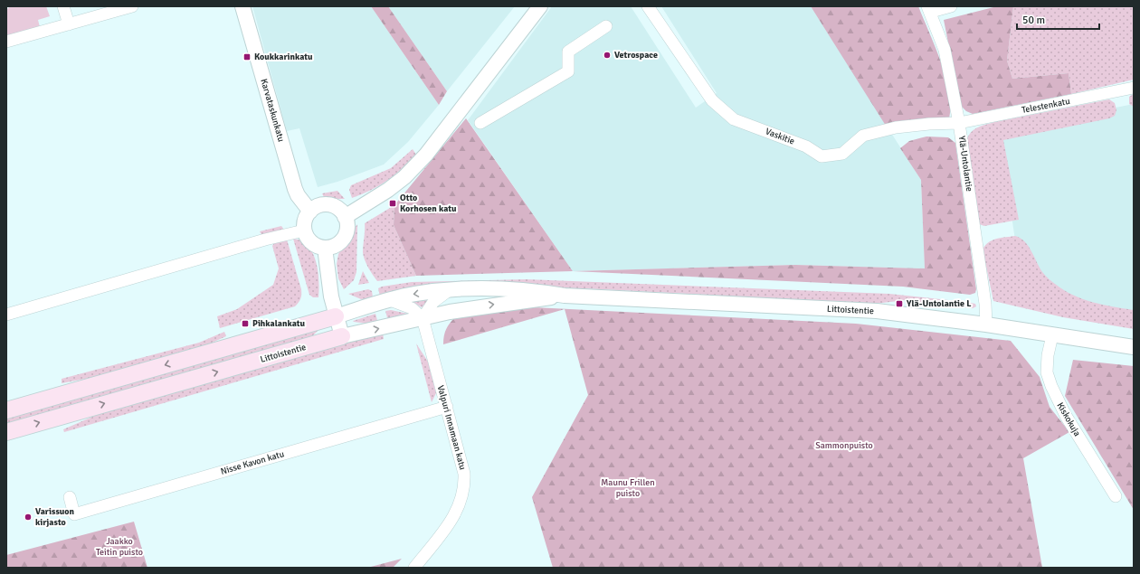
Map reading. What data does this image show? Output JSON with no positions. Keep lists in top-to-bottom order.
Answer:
{
  "streets": {
    "main road": ["Littoistentie"],
    "street": [
      "Telestenkatu",
      "Karvataskunkatu",
      "Vaskitie",
      "Ylä-Untolantie",
      "Kiskokuja",
      "Valpuri Innamaan katu",
      "Nisse Kavon katu"
    ]
  },
  "crossings": [
    ["Telestenkatu", "Vaskitie"],
    ["Telestenkatu", "Ylä-Untolantie"],
    ["Vaskitie", "Ylä-Untolantie"],
    ["Ylä-Untolantie", "Littoistentie"],
    ["Littoistentie", "Kiskokuja"],
    ["Littoistentie", "Valpuri Innamaan katu"],
    ["Valpuri Innamaan katu", "Nisse Kavon katu"]
  ],
  "parks": ["Sammonpuisto", "Maunu Frillen puisto", "Jaakko Teitin puisto"],
  "places": {
    "other": ["Vetrospace", "Varissuon kirjasto"],
    "transit": [
      "Koukkarinkatu",
      "Otto Korhosen katu",
      "Ylä-Untolantie L",
      "Pihkalankatu"
    ]
  },
  "scale_bar": "50 m"
}
